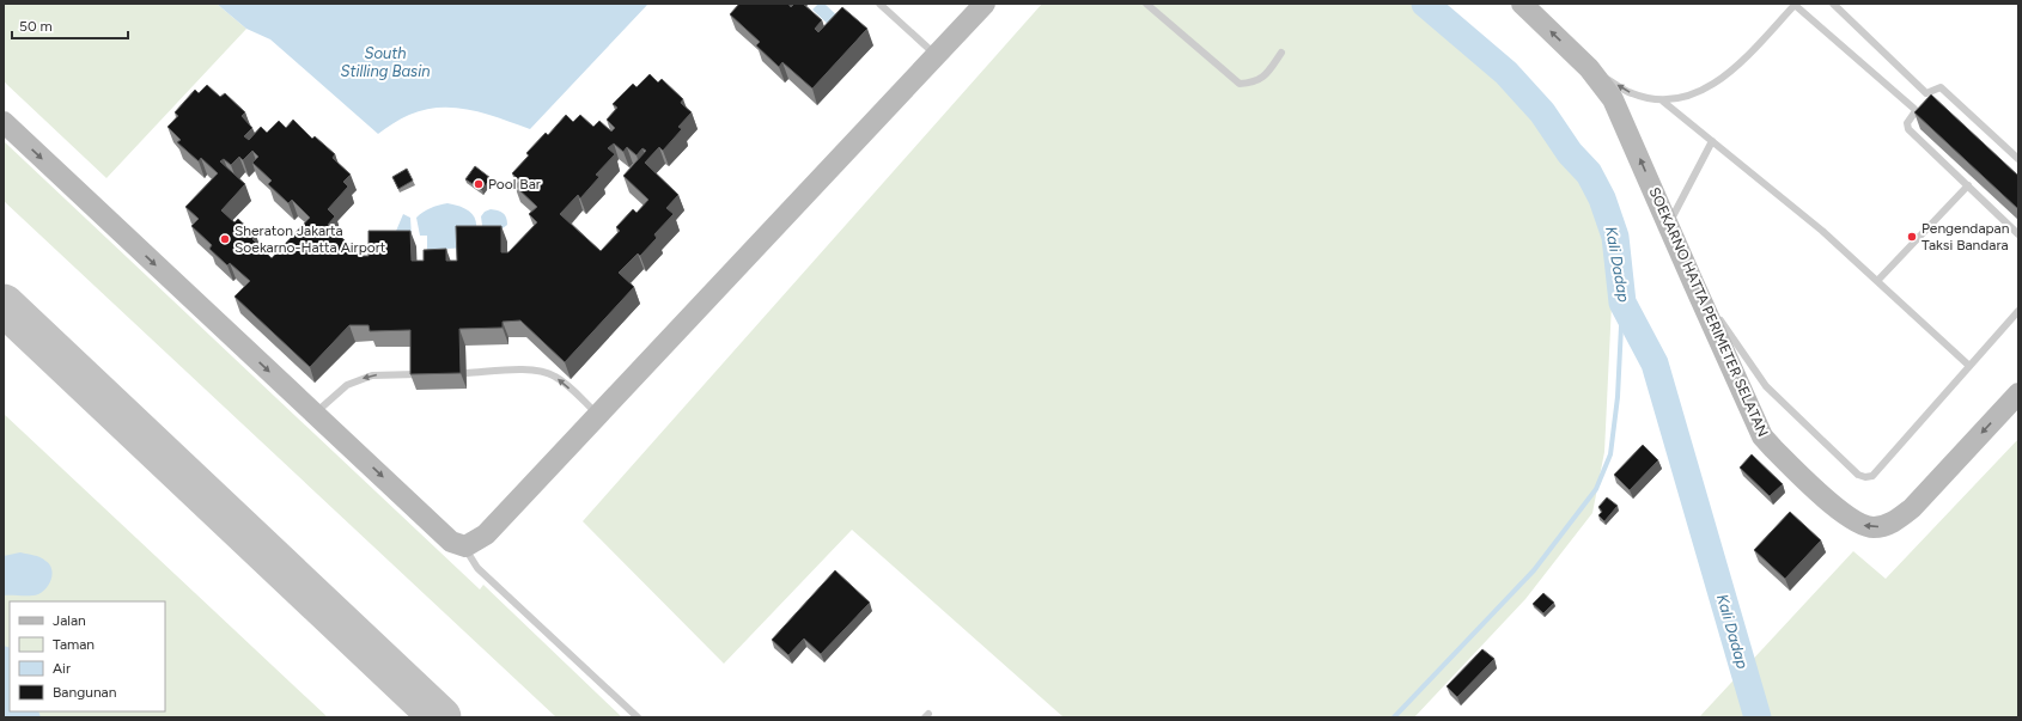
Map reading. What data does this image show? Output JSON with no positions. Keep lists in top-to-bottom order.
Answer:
{
  "streets": {
    "street": ["SOEKARNO HATTA PERIMETER SELATAN"]
  },
  "water": ["South Stilling Basin", "Kali Dadap"],
  "places": ["Pool Bar", "Pengendapan Taksi Bandara", "Sheraton Jakarta Soekarno-Hatta Airport"],
  "legend": [
    "Jalan",
    "Taman",
    "Air",
    "Bangunan"
  ],
  "scale_bar": "50 m"
}
